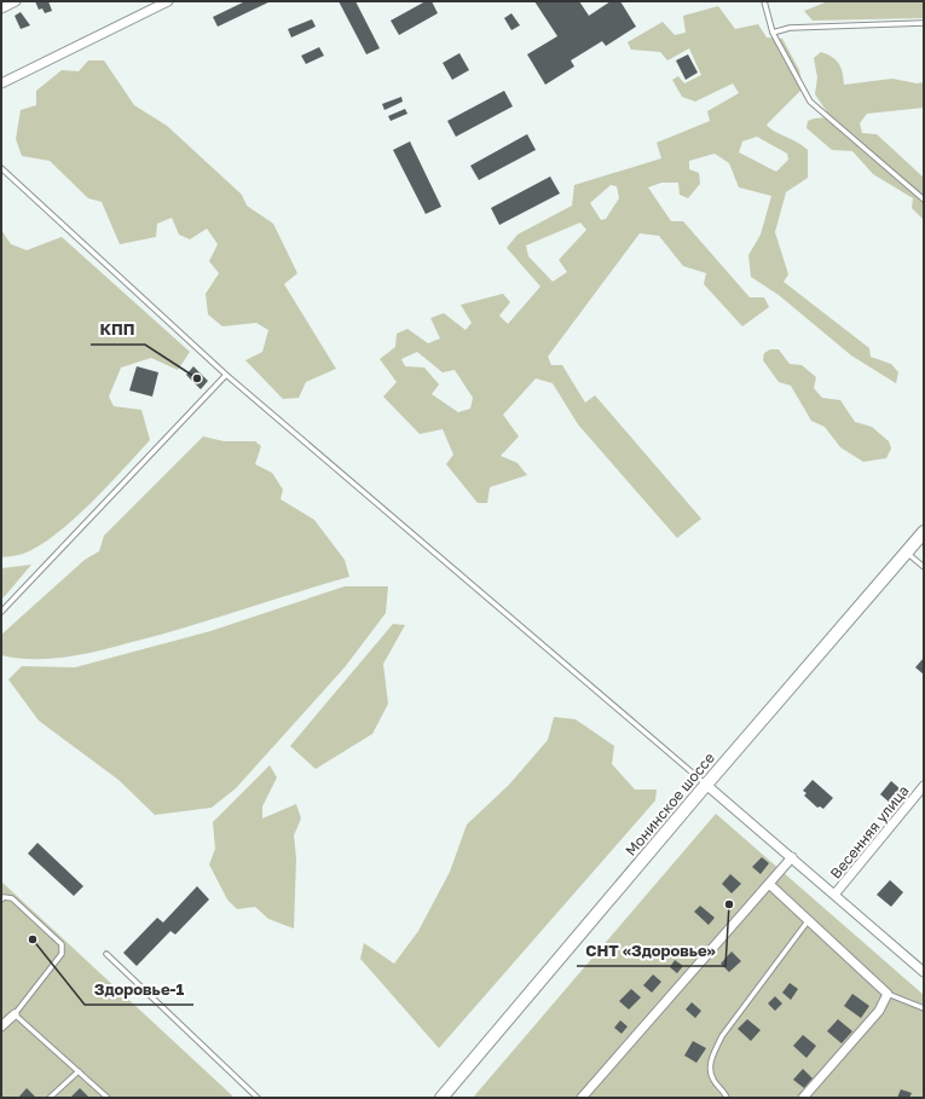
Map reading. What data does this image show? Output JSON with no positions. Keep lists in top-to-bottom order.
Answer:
{
  "streets": {
    "main road": ["Монинское шоссе"],
    "street": ["Весенняя улица"]
  },
  "places": ["КПП", "СНТ «Здоровье»", "Здоровье-1"]
}
